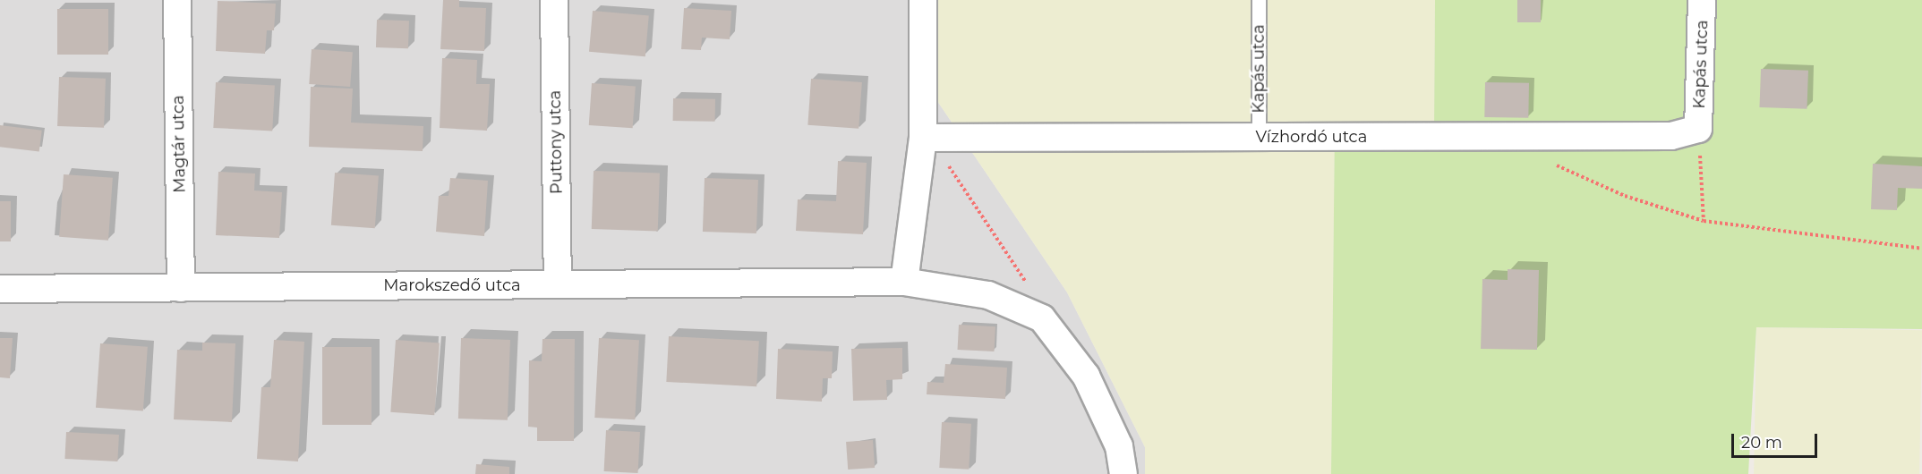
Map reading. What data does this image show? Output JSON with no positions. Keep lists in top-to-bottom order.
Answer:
{
  "streets": {
    "street": [
      "Kapás utca",
      "Vízhordó utca",
      "Puttony utca",
      "Magtár utca",
      "Marokszedő utca"
    ]
  },
  "crossings": [
    ["Kapás utca", "Vízhordó utca"],
    ["Puttony utca", "Marokszedő utca"],
    ["Magtár utca", "Marokszedő utca"]
  ],
  "scale_bar": "20 m"
}
